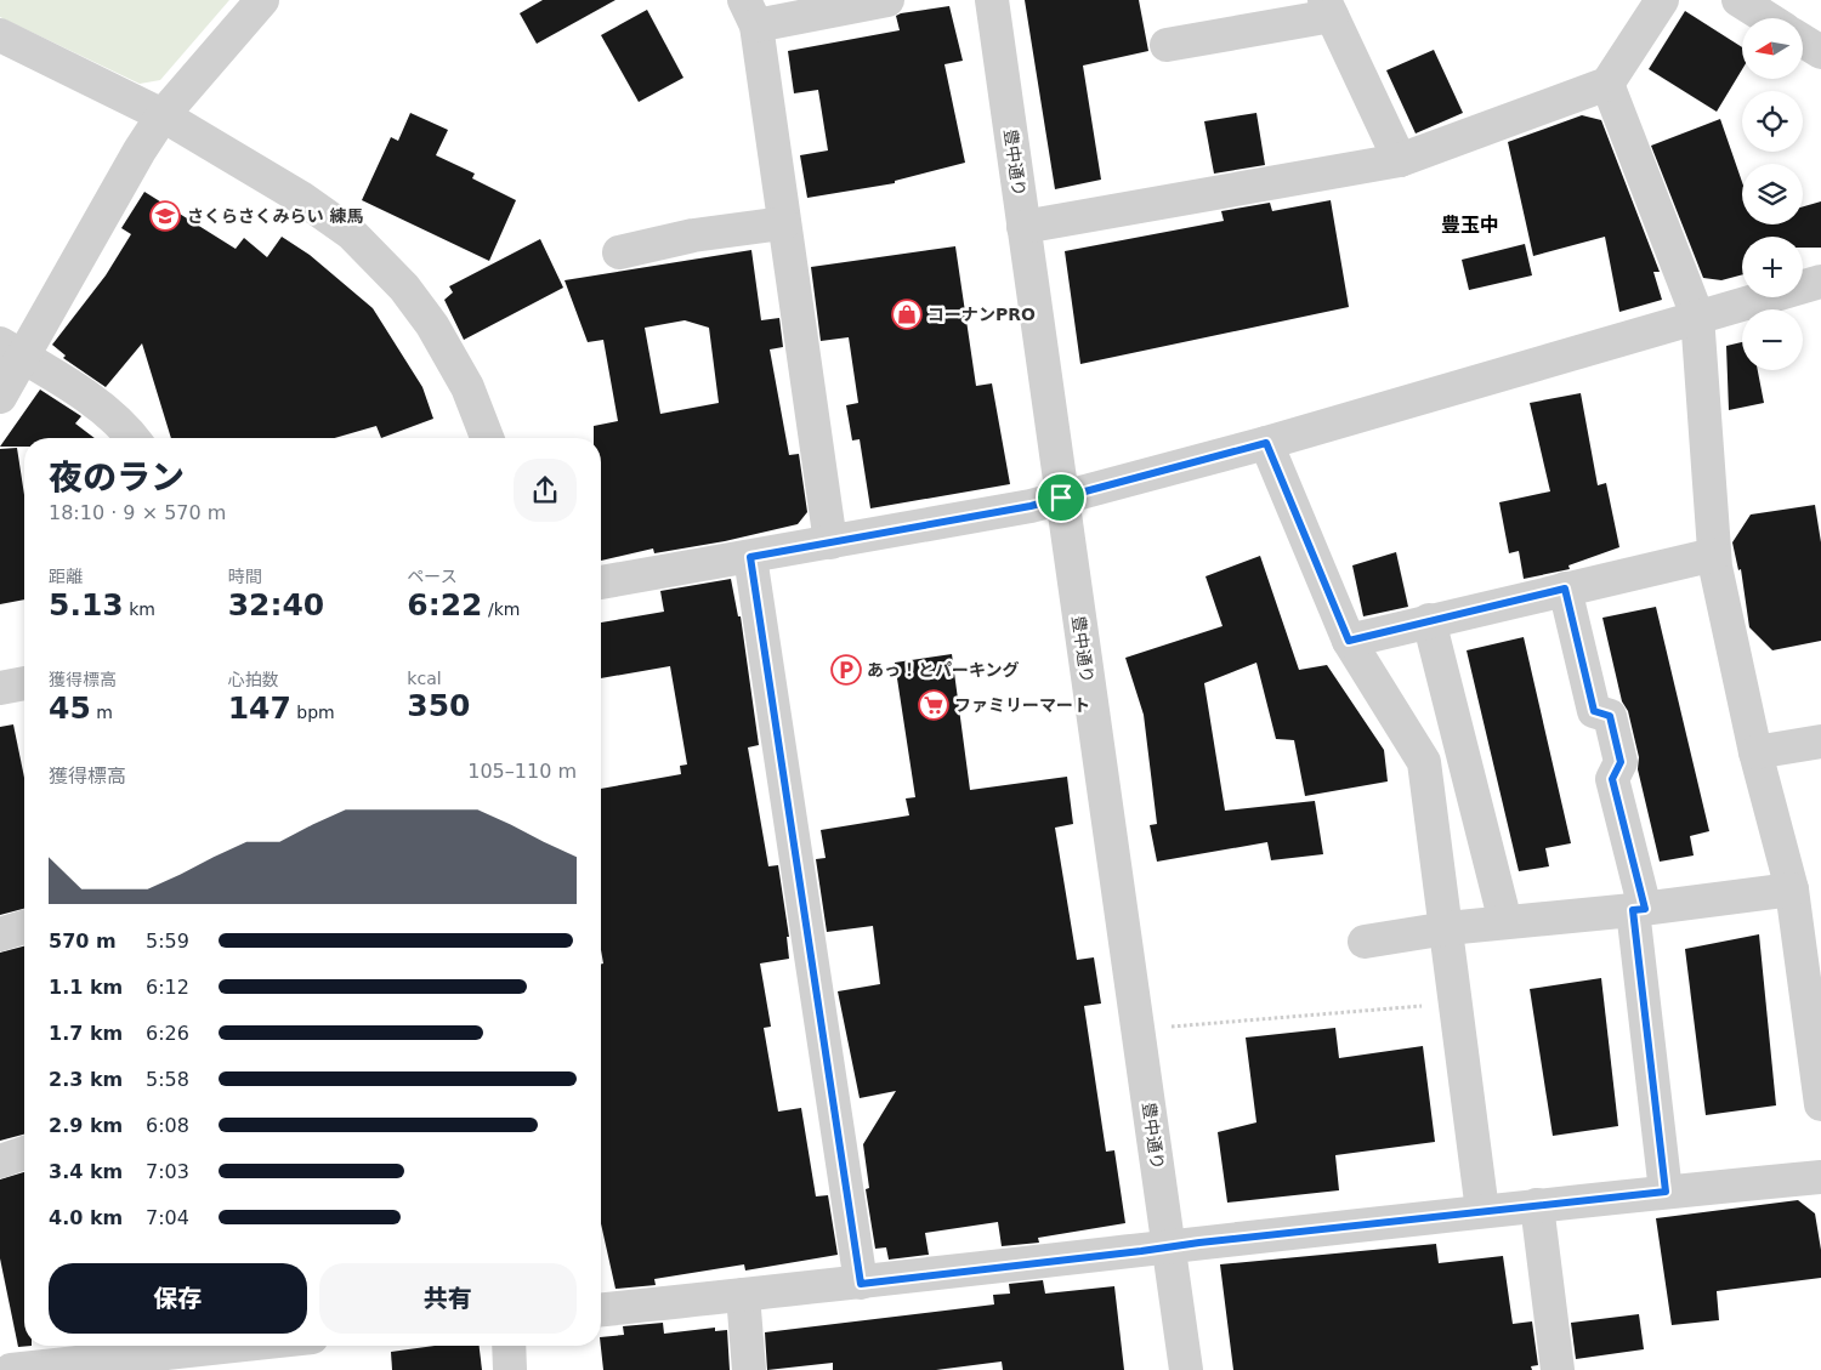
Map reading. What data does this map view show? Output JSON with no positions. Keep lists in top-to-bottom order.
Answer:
{
  "streets": {
    "street": ["豊中通り"]
  },
  "districts": ["豊玉中"],
  "places": {
    "school or university": ["さくらさくみらい 練馬"],
    "shop": ["コーナンPRO"],
    "parking": ["あっ！とパーキング"],
    "supermarket": ["ファミリーマート"]
  },
  "north": "left",
  "page": {
    "map_buttons": ["+", "−"],
    "heading": ["夜のラン", "18:10 · 9 × 570 m"],
    "stats": [
      ["距離", "5.13 km"],
      ["時間", "32:40"],
      ["ペース", "6:22 /km"],
      ["獲得標高", "45 m"],
      ["心拍数", "147 bpm"],
      ["kcal", "350"]
    ],
    "chart": ["獲得標高", "105–110 m"],
    "list": [
      {
        "name": "570 m",
        "note": "5:59"
      },
      {
        "name": "1.1 km",
        "note": "6:12"
      },
      {
        "name": "1.7 km",
        "note": "6:26"
      },
      {
        "name": "2.3 km",
        "note": "5:58"
      },
      {
        "name": "2.9 km",
        "note": "6:08"
      },
      {
        "name": "3.4 km",
        "note": "7:03"
      },
      {
        "name": "4.0 km",
        "note": "7:04"
      }
    ],
    "buttons": ["保存", "共有"]
  }
}
